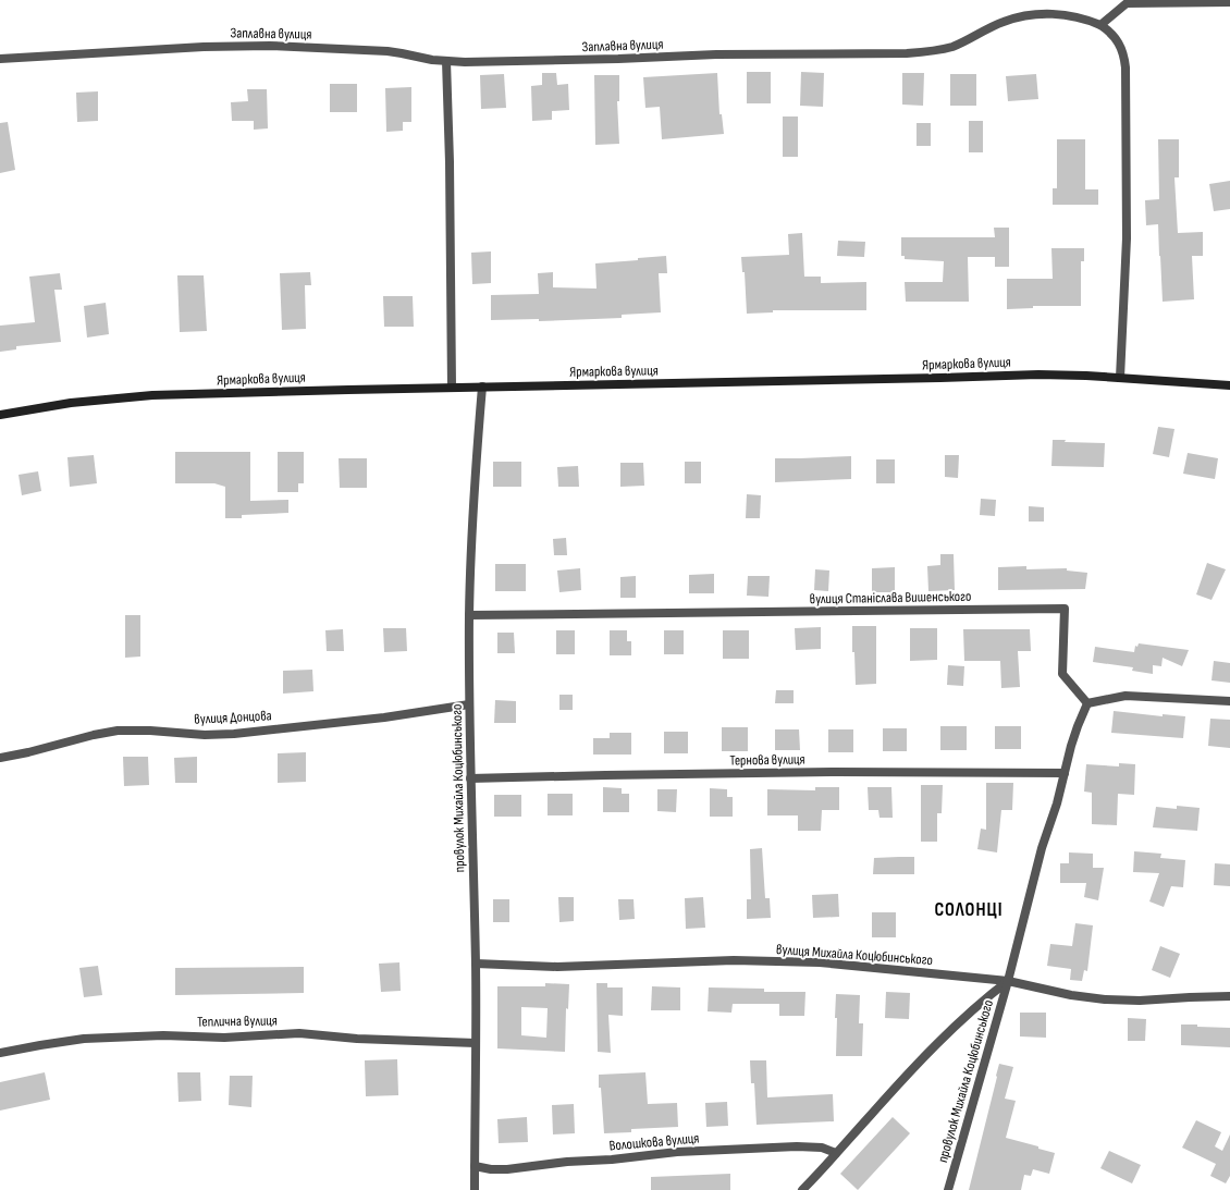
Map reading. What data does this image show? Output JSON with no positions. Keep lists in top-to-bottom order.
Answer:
{
  "streets": {
    "main road": ["Ярмаркова вулиця"],
    "street": [
      "Заплавна вулиця",
      "вулиця Станіслава Вишенського",
      "вулиця Донцова",
      "Тернова вулиця",
      "провулок Михайла Коцюбинського",
      "вулиця Михайла Коцюбинського",
      "Теплична вулиця",
      "Волошкова вулиця"
    ]
  },
  "crossings": [
    ["Ярмаркова вулиця", "провулок Михайла Коцюбинського"],
    ["вулиця Станіслава Вишенського", "провулок Михайла Коцюбинського"],
    ["вулиця Донцова", "провулок Михайла Коцюбинського"],
    ["Тернова вулиця", "провулок Михайла Коцюбинського"],
    ["провулок Михайла Коцюбинського", "вулиця Михайла Коцюбинського"],
    ["провулок Михайла Коцюбинського", "Теплична вулиця"],
    ["провулок Михайла Коцюбинського", "Волошкова вулиця"]
  ],
  "districts": ["СОЛОНЦІ"]
}
